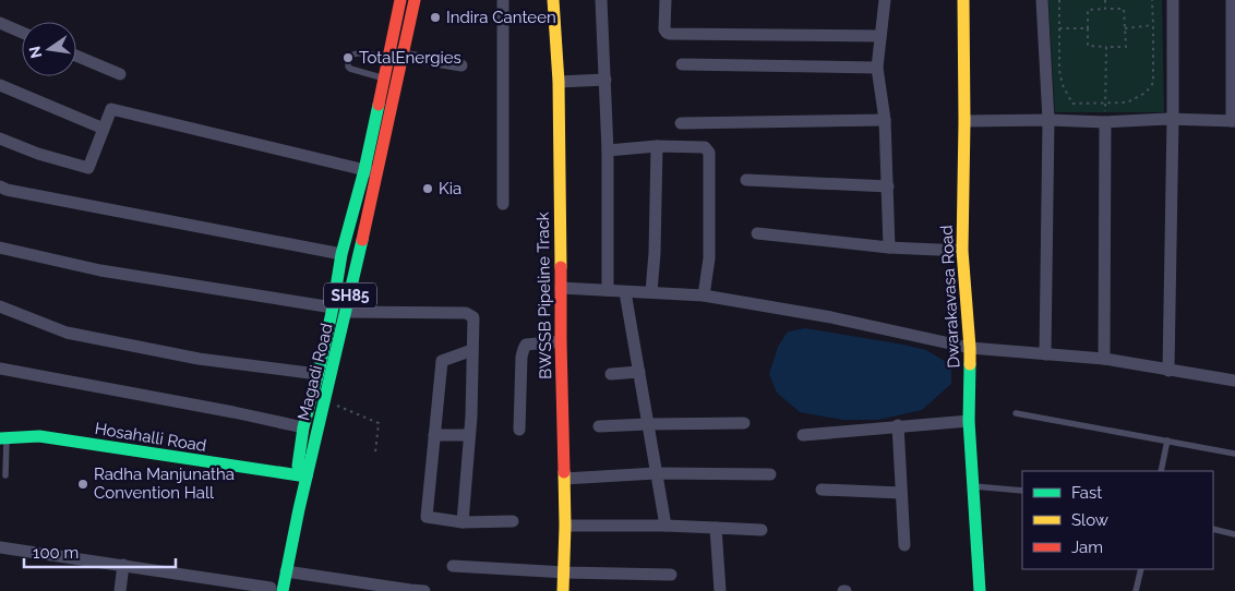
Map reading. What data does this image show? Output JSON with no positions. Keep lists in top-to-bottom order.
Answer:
{
  "streets": {
    "street": [
      "SH85",
      "BWSSB Pipeline Track",
      "Dwarakavasa Road",
      "Magadi Road",
      "Hosahalli Road"
    ]
  },
  "crossings": [
    ["Magadi Road", "Hosahalli Road"]
  ],
  "places": [
    "Indira Canteen",
    "TotalEnergies",
    "Kia",
    "Radha Manjunatha Convention Hall"
  ],
  "legend": ["Fast", "Slow", "Jam"],
  "scale_bar": "100 m",
  "north": "left"
}
